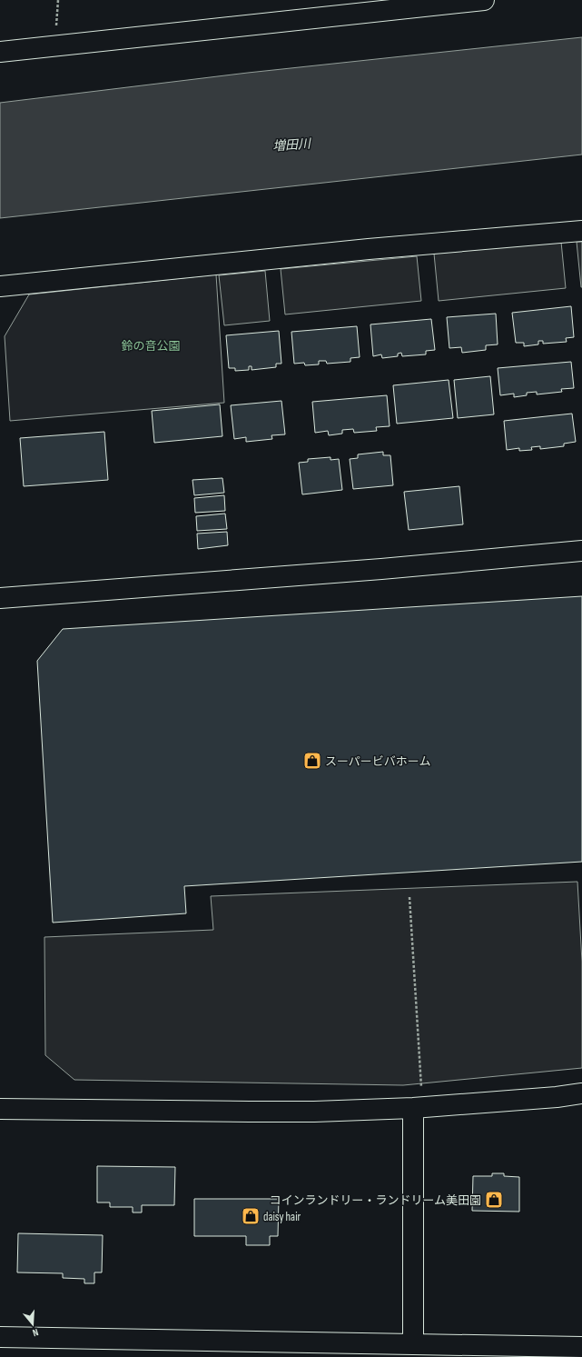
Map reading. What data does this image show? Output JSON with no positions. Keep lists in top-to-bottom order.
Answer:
{
  "water": ["増田川"],
  "parks": ["鈴の音公園"],
  "places": {
    "shop": ["スーパービバホーム", "コインランドリー・ランドリーム美田園", "daisy hair"]
  },
  "north": "bottom"
}
